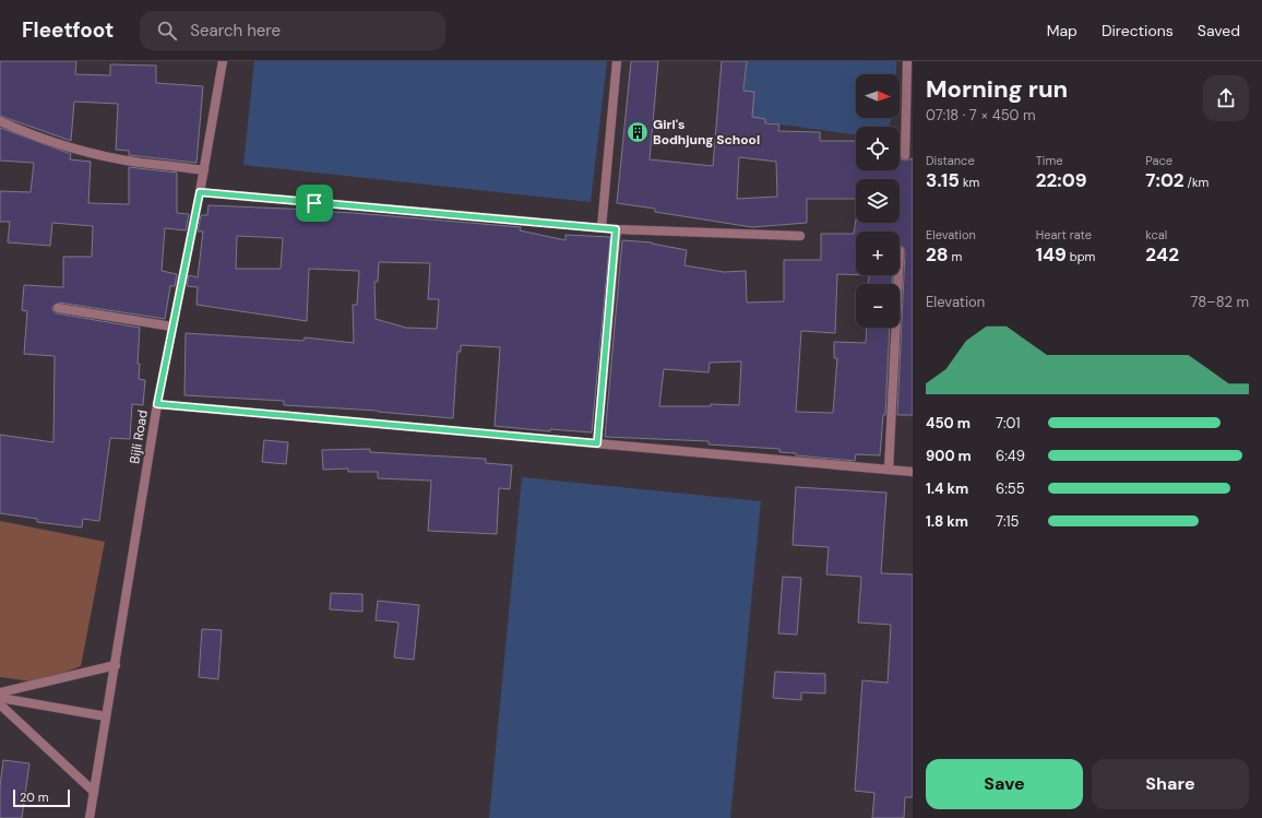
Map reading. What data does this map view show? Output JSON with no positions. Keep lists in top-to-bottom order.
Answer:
{
  "streets": {
    "street": ["Bijli Road"]
  },
  "places": {
    "building": ["Girl's Bodhjung School"]
  },
  "scale_bar": "20 m",
  "north": "right",
  "page": {
    "header": "Fleetfoot",
    "search": "Search here",
    "nav": ["Map", "Directions", "Saved"],
    "heading": ["Morning run", "07:18 · 7 × 450 m"],
    "map_buttons": ["+", "−"],
    "stats": [
      ["Distance", "3.15 km"],
      ["Time", "22:09"],
      ["Pace", "7:02 /km"],
      ["Elevation", "28 m"],
      ["Heart rate", "149 bpm"],
      ["kcal", "242"]
    ],
    "chart": ["Elevation", "78–82 m"],
    "list": [
      {
        "name": "450 m",
        "note": "7:01"
      },
      {
        "name": "900 m",
        "note": "6:49"
      },
      {
        "name": "1.4 km",
        "note": "6:55"
      },
      {
        "name": "1.8 km",
        "note": "7:15"
      }
    ],
    "buttons": ["Save", "Share"],
    "scale": "20 m"
  }
}
